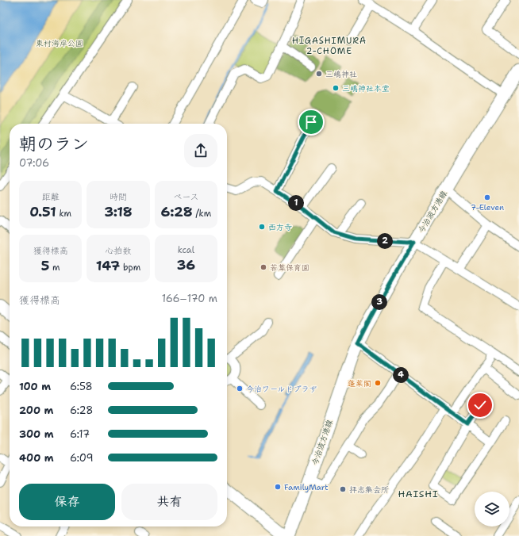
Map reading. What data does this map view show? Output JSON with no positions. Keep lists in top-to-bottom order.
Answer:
{
  "streets": {
    "main road": ["今治波方港線"]
  },
  "districts": ["HIGASHIMURA 2-CHOME", "HAISHI"],
  "parks": ["東村海岸公園"],
  "places": [
    "三嶋神社",
    "三嶋神社本堂",
    "7-Eleven",
    "西方寺",
    "若葉保育園",
    "蓬莱閣",
    "今治ワールドプラザ",
    "FamilyMart",
    "拝志集会所"
  ],
  "page": {
    "heading": ["朝のラン", "07:06"],
    "stats": [
      ["距離", "0.51 km"],
      ["時間", "3:18"],
      ["ペース", "6:28 /km"],
      ["獲得標高", "5 m"],
      ["心拍数", "147 bpm"],
      ["kcal", "36"]
    ],
    "pins": [
      "1",
      "2",
      "3",
      "4"
    ],
    "chart": ["獲得標高", "166–170 m"],
    "list": [
      {
        "name": "100 m",
        "note": "6:58"
      },
      {
        "name": "200 m",
        "note": "6:28"
      },
      {
        "name": "300 m",
        "note": "6:17"
      },
      {
        "name": "400 m",
        "note": "6:09"
      }
    ],
    "buttons": ["保存", "共有"]
  }
}
